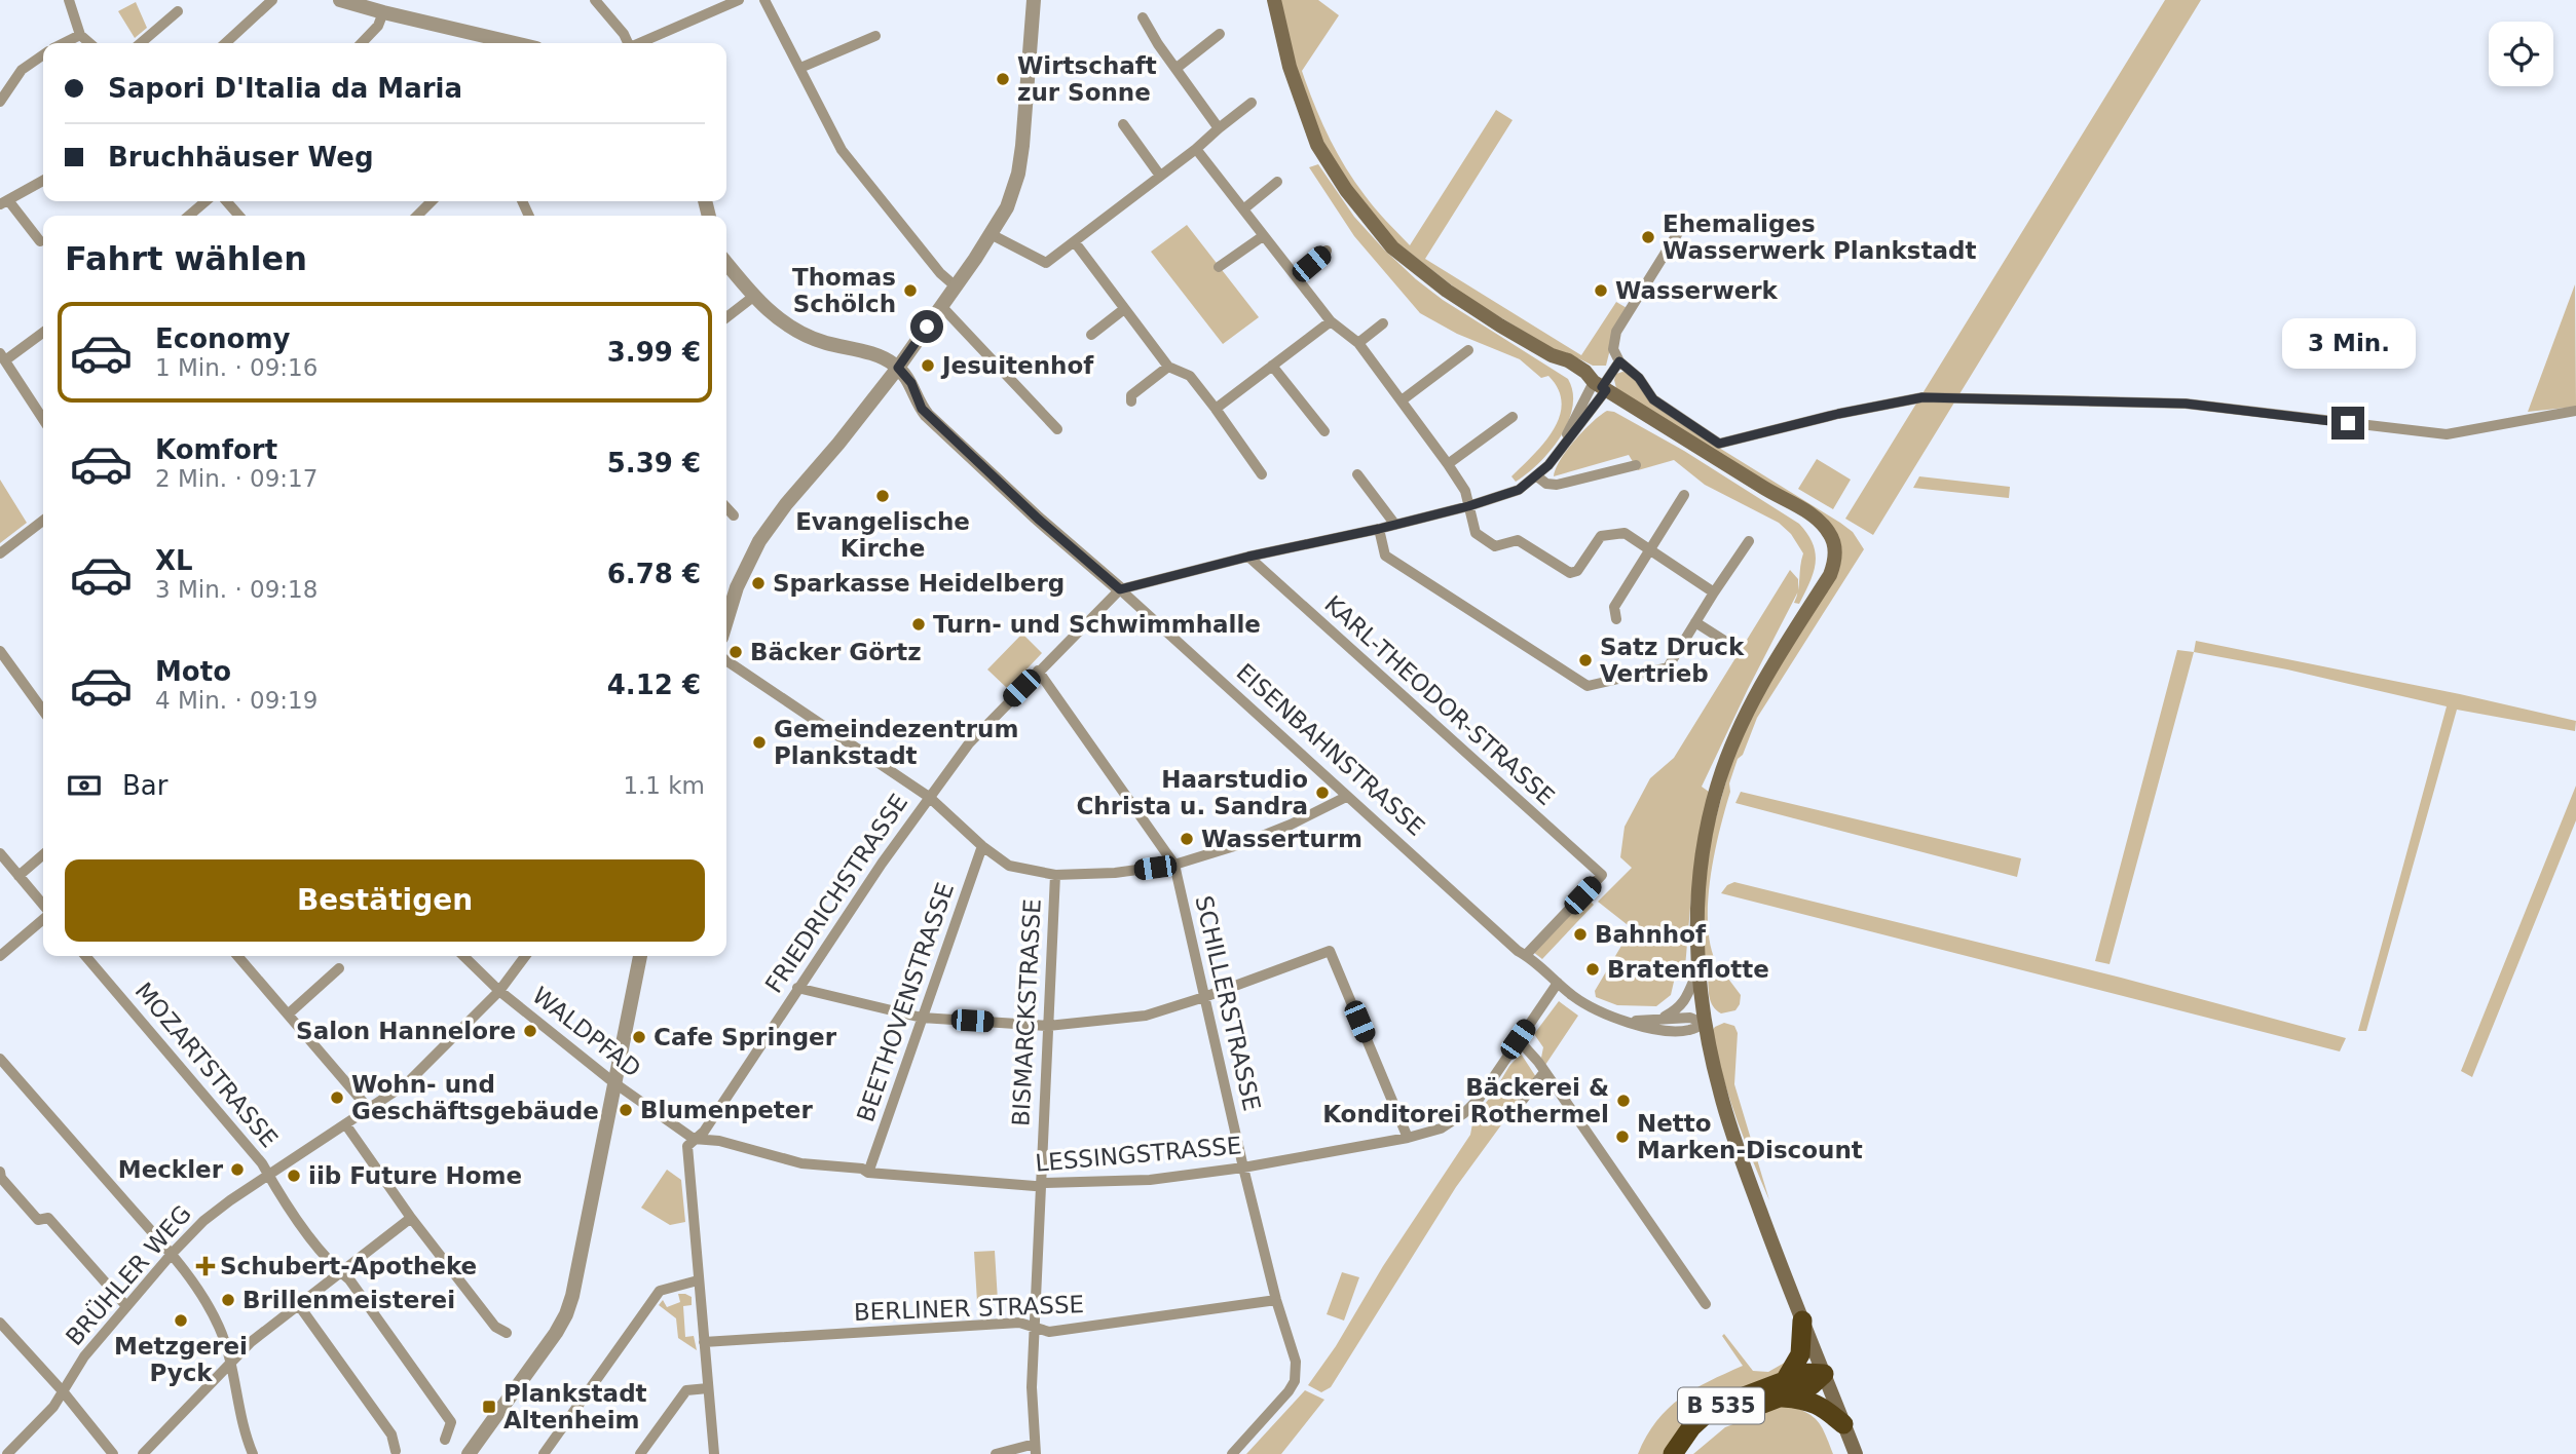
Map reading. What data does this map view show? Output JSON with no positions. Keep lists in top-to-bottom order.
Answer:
{
  "streets": {
    "highway": ["B 535"],
    "street": [
      "KARL-THEODOR-STRASSE",
      "EISENBAHNSTRASSE",
      "FRIEDRICHSTRASSE",
      "BEETHOVENSTRASSE",
      "SCHILLERSTRASSE",
      "BISMARCKSTRASSE",
      "WALDPFAD",
      "MOZARTSTRASSE",
      "LESSINGSTRASSE",
      "BRÜHLER WEG",
      "BERLINER STRASSE"
    ]
  },
  "crossings": [
    ["KARL-THEODOR-STRASSE", "EISENBAHNSTRASSE"],
    ["EISENBAHNSTRASSE", "FRIEDRICHSTRASSE"],
    ["EISENBAHNSTRASSE", "LESSINGSTRASSE"],
    ["FRIEDRICHSTRASSE", "SCHILLERSTRASSE"],
    ["FRIEDRICHSTRASSE", "WALDPFAD"],
    ["FRIEDRICHSTRASSE", "LESSINGSTRASSE"],
    ["BEETHOVENSTRASSE", "LESSINGSTRASSE"],
    ["SCHILLERSTRASSE", "LESSINGSTRASSE"],
    ["SCHILLERSTRASSE", "BERLINER STRASSE"],
    ["BISMARCKSTRASSE", "LESSINGSTRASSE"],
    ["BISMARCKSTRASSE", "BERLINER STRASSE"],
    ["WALDPFAD", "LESSINGSTRASSE"],
    ["WALDPFAD", "BRÜHLER WEG"],
    ["MOZARTSTRASSE", "BRÜHLER WEG"]
  ],
  "places": {
    "other": [
      "Wirtschaft zur Sonne",
      "Ehemaliges Wasserwerk Plankstadt",
      "Thomas Schölch",
      "Wasserwerk",
      "Jesuitenhof",
      "Evangelische Kirche",
      "Sparkasse Heidelberg",
      "Turn- und Schwimmhalle",
      "Bäcker Görtz",
      "Satz Druck Vertrieb",
      "Gemeindezentrum Plankstadt",
      "Haarstudio Christa u. Sandra",
      "Wasserturm",
      "Bahnhof",
      "Bratenflotte",
      "Salon Hannelore",
      "Cafe Springer",
      "Wohn- und Geschäftsgebäude",
      "Bäckerei & Konditorei Rothermel",
      "Blumenpeter",
      "Netto Marken-Discount",
      "Meckler",
      "iib Future Home",
      "Brillenmeisterei",
      "Metzgerei Pyck"
    ],
    "health": ["Schubert-Apotheke"],
    "transit": ["Plankstadt Altenheim"]
  },
  "page": {
    "banner": ["Sapori D'Italia da Maria", "Bruchhäuser Weg"],
    "heading": "Fahrt wählen",
    "list": [
      {
        "name": "Economy",
        "note": "1 Min. · 09:16",
        "value": "3.99 €"
      },
      {
        "name": "Komfort",
        "note": "2 Min. · 09:17",
        "value": "5.39 €"
      },
      {
        "name": "XL",
        "note": "3 Min. · 09:18",
        "value": "6.78 €"
      },
      {
        "name": "Moto",
        "note": "4 Min. · 09:19",
        "value": "4.12 €"
      }
    ],
    "bubble": "3 Min.",
    "pay": ["Bar", "1.1 km"],
    "buttons": "Bestätigen"
  }
}
